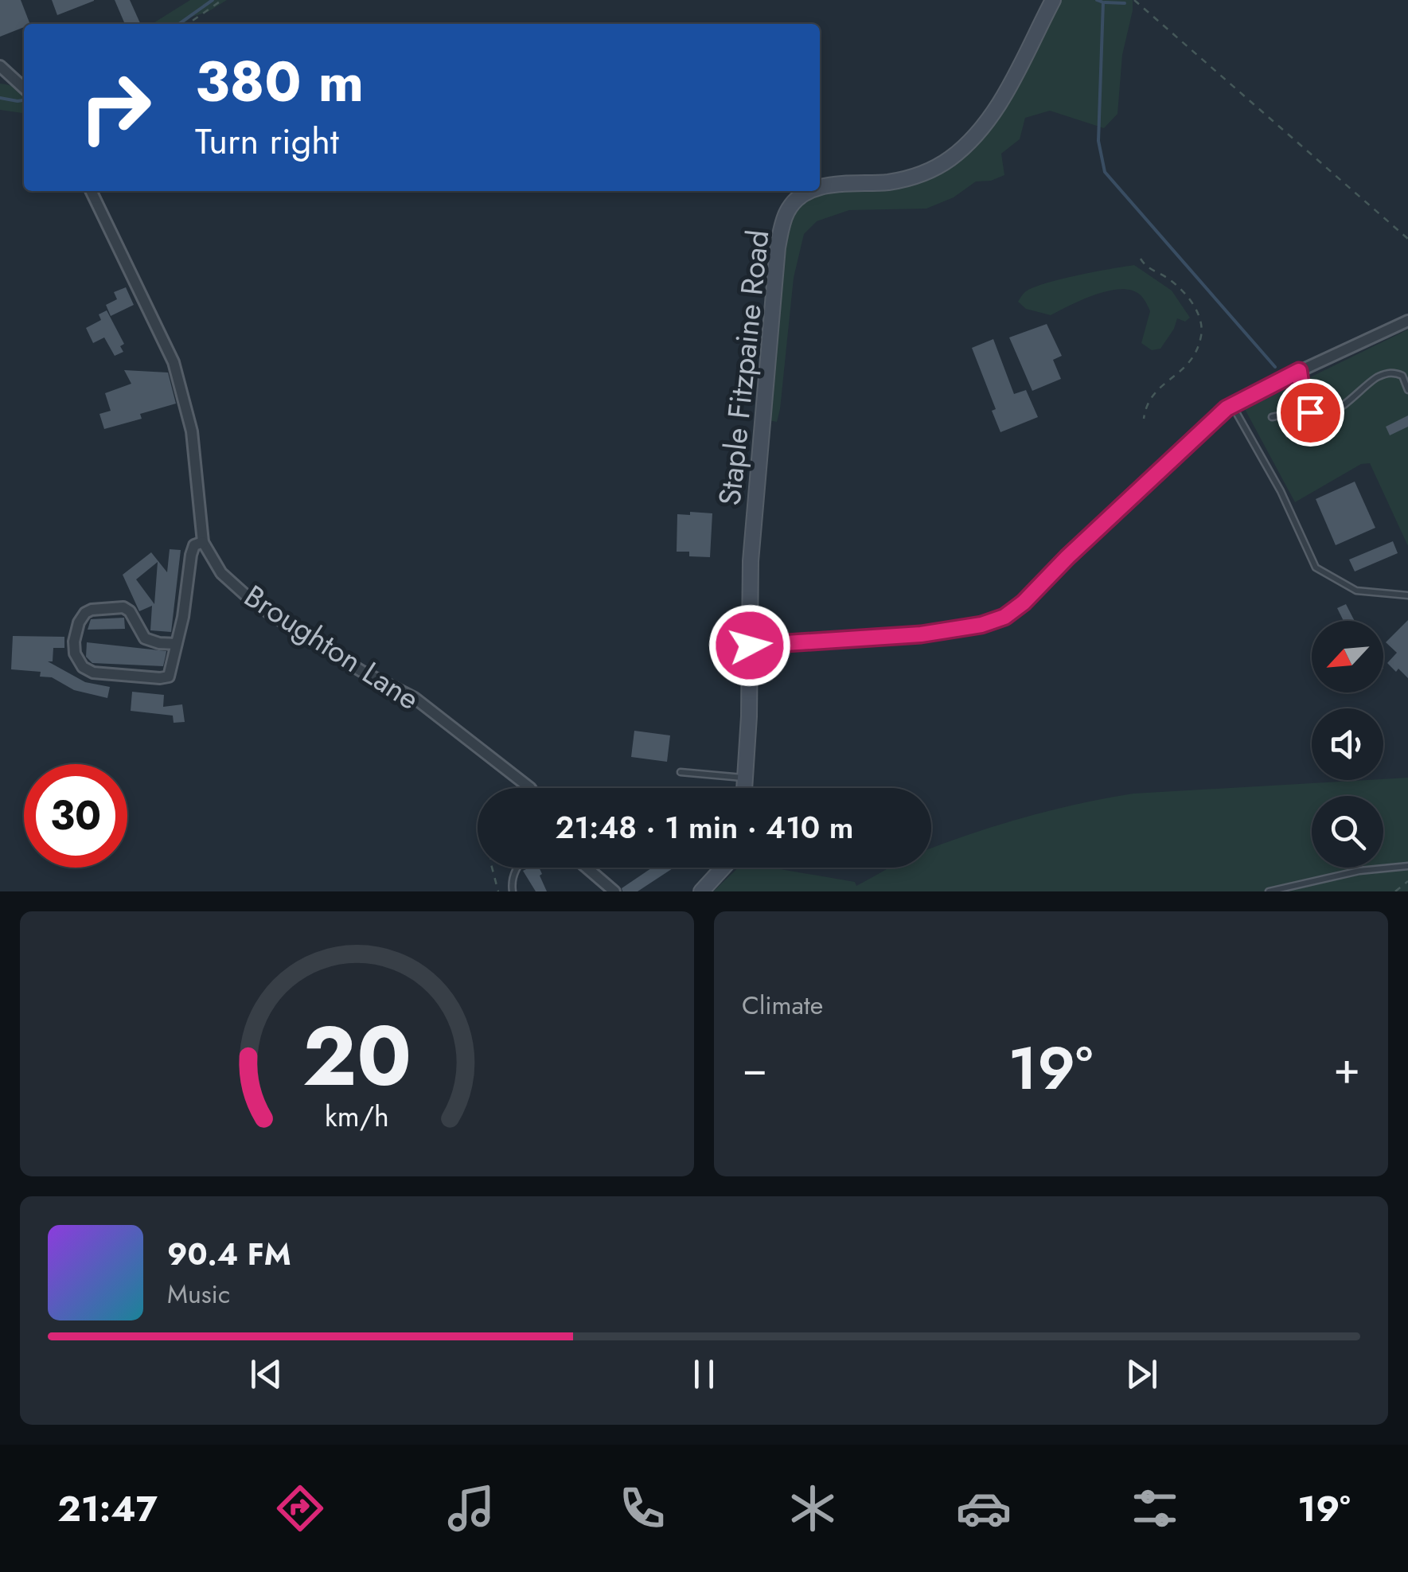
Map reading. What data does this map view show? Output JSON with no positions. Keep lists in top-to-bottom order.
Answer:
{
  "streets": {
    "street": ["Staple Fitzpaine Road", "Broughton Lane"]
  },
  "north": "bottom left",
  "page": {
    "turn": ["380 m", "Turn right"],
    "limit": "30",
    "trip": "21:48 · 1 min · 410 m",
    "tile": "Climate",
    "heat": ["−", "19°", "+"],
    "song": ["90.4 FM", "Music"],
    "tabs": ["21:47", "19°"],
    "gauge": ["20", "km/h"]
  }
}
